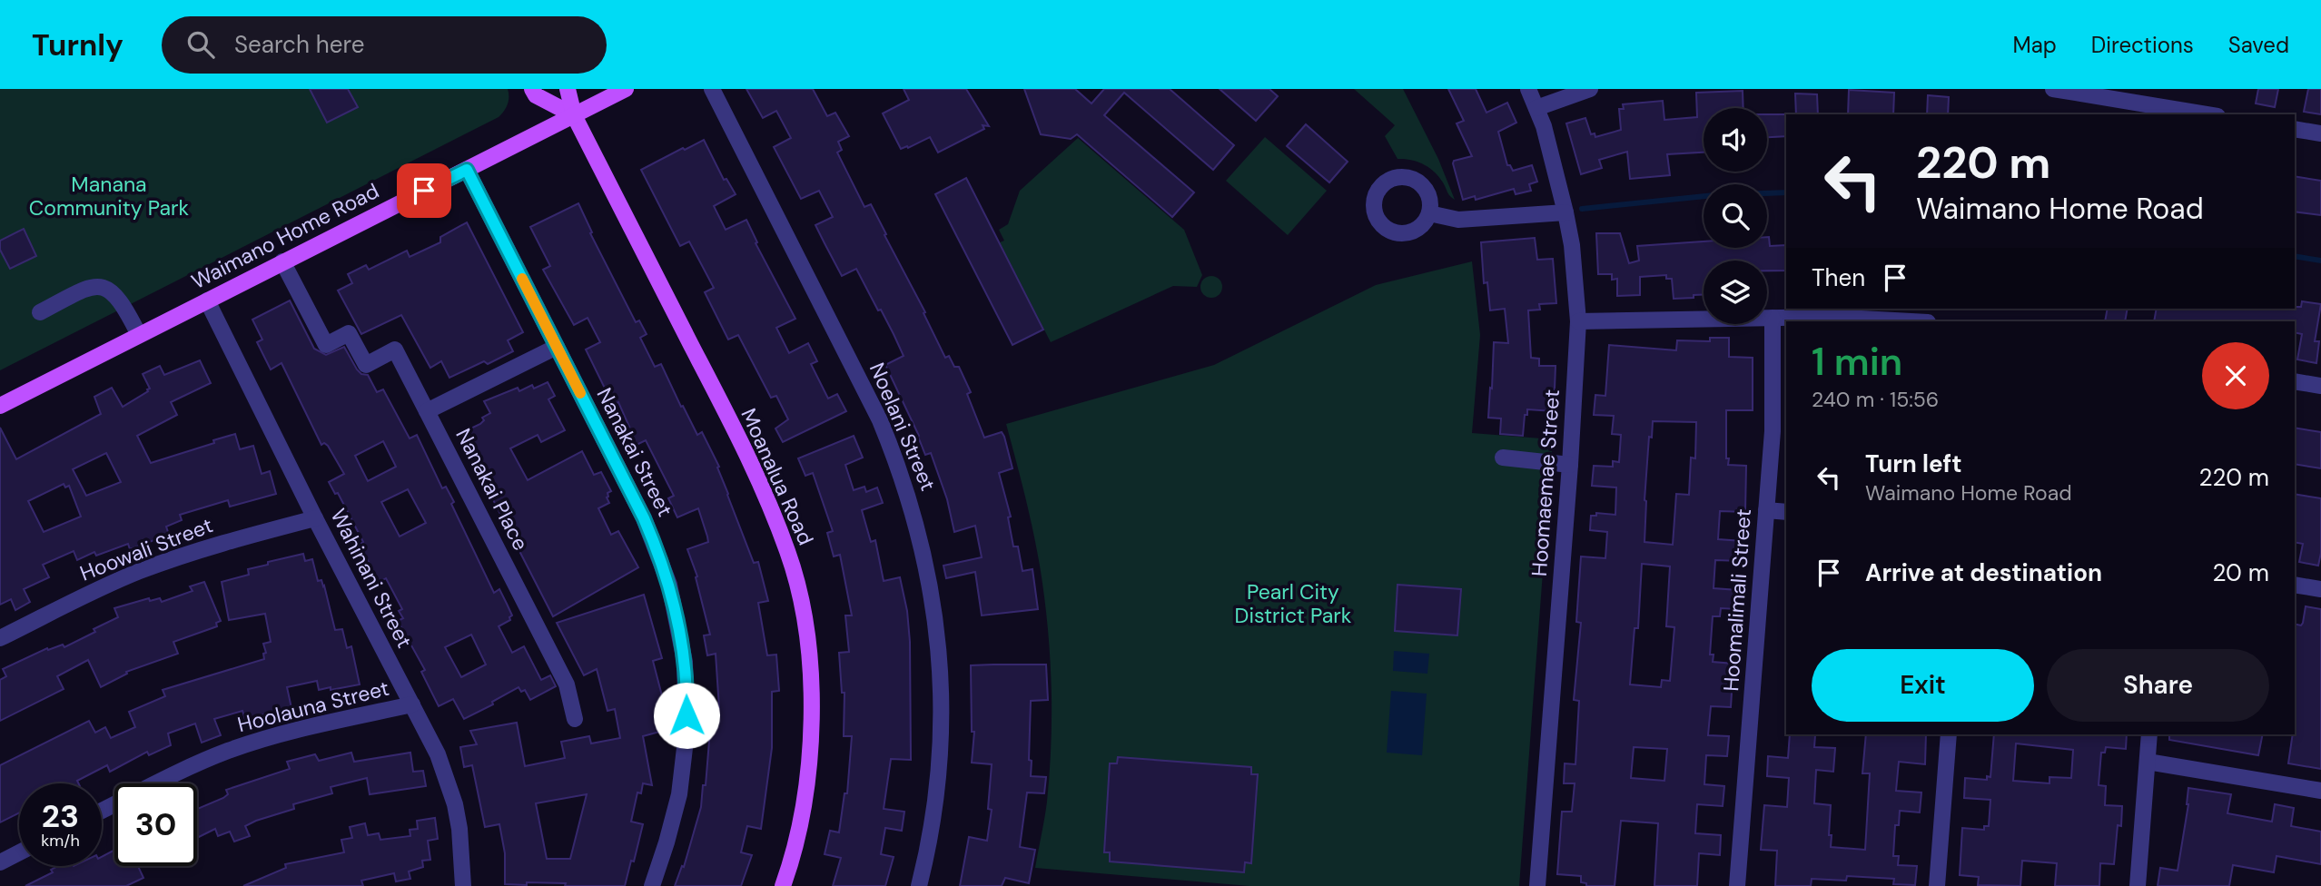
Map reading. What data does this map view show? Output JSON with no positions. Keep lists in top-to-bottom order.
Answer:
{
  "streets": {
    "main road": ["Waimano Home Road", "Moanalua Road"],
    "street": [
      "Noelani Street",
      "Nanakai Street",
      "Hoomaemae Street",
      "Nanakai Place",
      "Hoowali Street",
      "Wahinani Street",
      "Hoomalimali Street",
      "Hoolauna Street"
    ]
  },
  "crossings": [
    ["Waimano Home Road", "Nanakai Street"],
    ["Waimano Home Road", "Moanalua Road"],
    ["Waimano Home Road", "Nanakai Place"],
    ["Waimano Home Road", "Wahinani Street"],
    ["Hoowali Street", "Wahinani Street"],
    ["Wahinani Street", "Hoolauna Street"]
  ],
  "parks": ["Manana Community Park", "Pearl City District Park"],
  "page": {
    "header": "Turnly",
    "search": "Search here",
    "nav": ["Map", "Directions", "Saved"],
    "turn": ["220 m", "Waimano Home Road"],
    "then": "Then",
    "heading": ["1 min", "240 m · 15:56"],
    "list": [
      {
        "name": "Turn left",
        "note": "Waimano Home Road",
        "value": "220 m"
      },
      {
        "name": "Arrive at destination",
        "value": "20 m"
      }
    ],
    "buttons": ["Exit", "Share"],
    "speed": "23 km/h",
    "limit": "30"
  }
}
